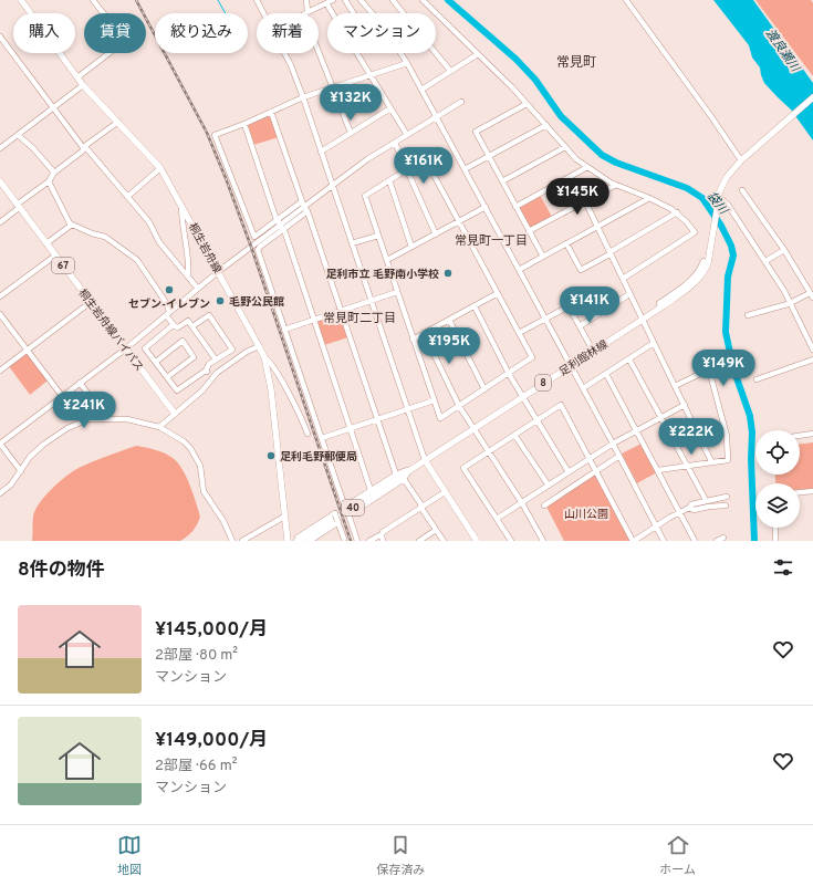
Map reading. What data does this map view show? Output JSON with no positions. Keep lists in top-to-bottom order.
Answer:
{
  "streets": {
    "main road": [
      "桐生岩舟線",
      "67",
      "桐生岩舟線バイパス",
      "足利館林線",
      "8",
      "40"
    ]
  },
  "crossings": [
    ["足利館林線", "40"]
  ],
  "districts": ["常見町", "常見町一丁目", "常見町二丁目"],
  "water": ["渡良瀬川", "袋川"],
  "parks": ["山川公園"],
  "places": [
    "足利市立 毛野南小学校",
    "セブン-イレブン",
    "毛野公民館",
    "足利毛野郵便局"
  ],
  "page": {
    "chip": [
      "購入",
      "賃貸",
      "絞り込み",
      "新着",
      "マンション"
    ],
    "price": [
      "¥132K",
      "¥161K",
      "¥145K",
      "¥141K",
      "¥195K",
      "¥149K",
      "¥241K",
      "¥222K"
    ],
    "heading": "8件の物件",
    "list": [
      {
        "name": "¥145,000/月",
        "note": "2部屋 · 80 m² · マンション"
      },
      {
        "name": "¥149,000/月",
        "note": "2部屋 · 66 m² · マンション"
      }
    ],
    "tabs": ["地図", "保存済み", "ホーム"]
  }
}
